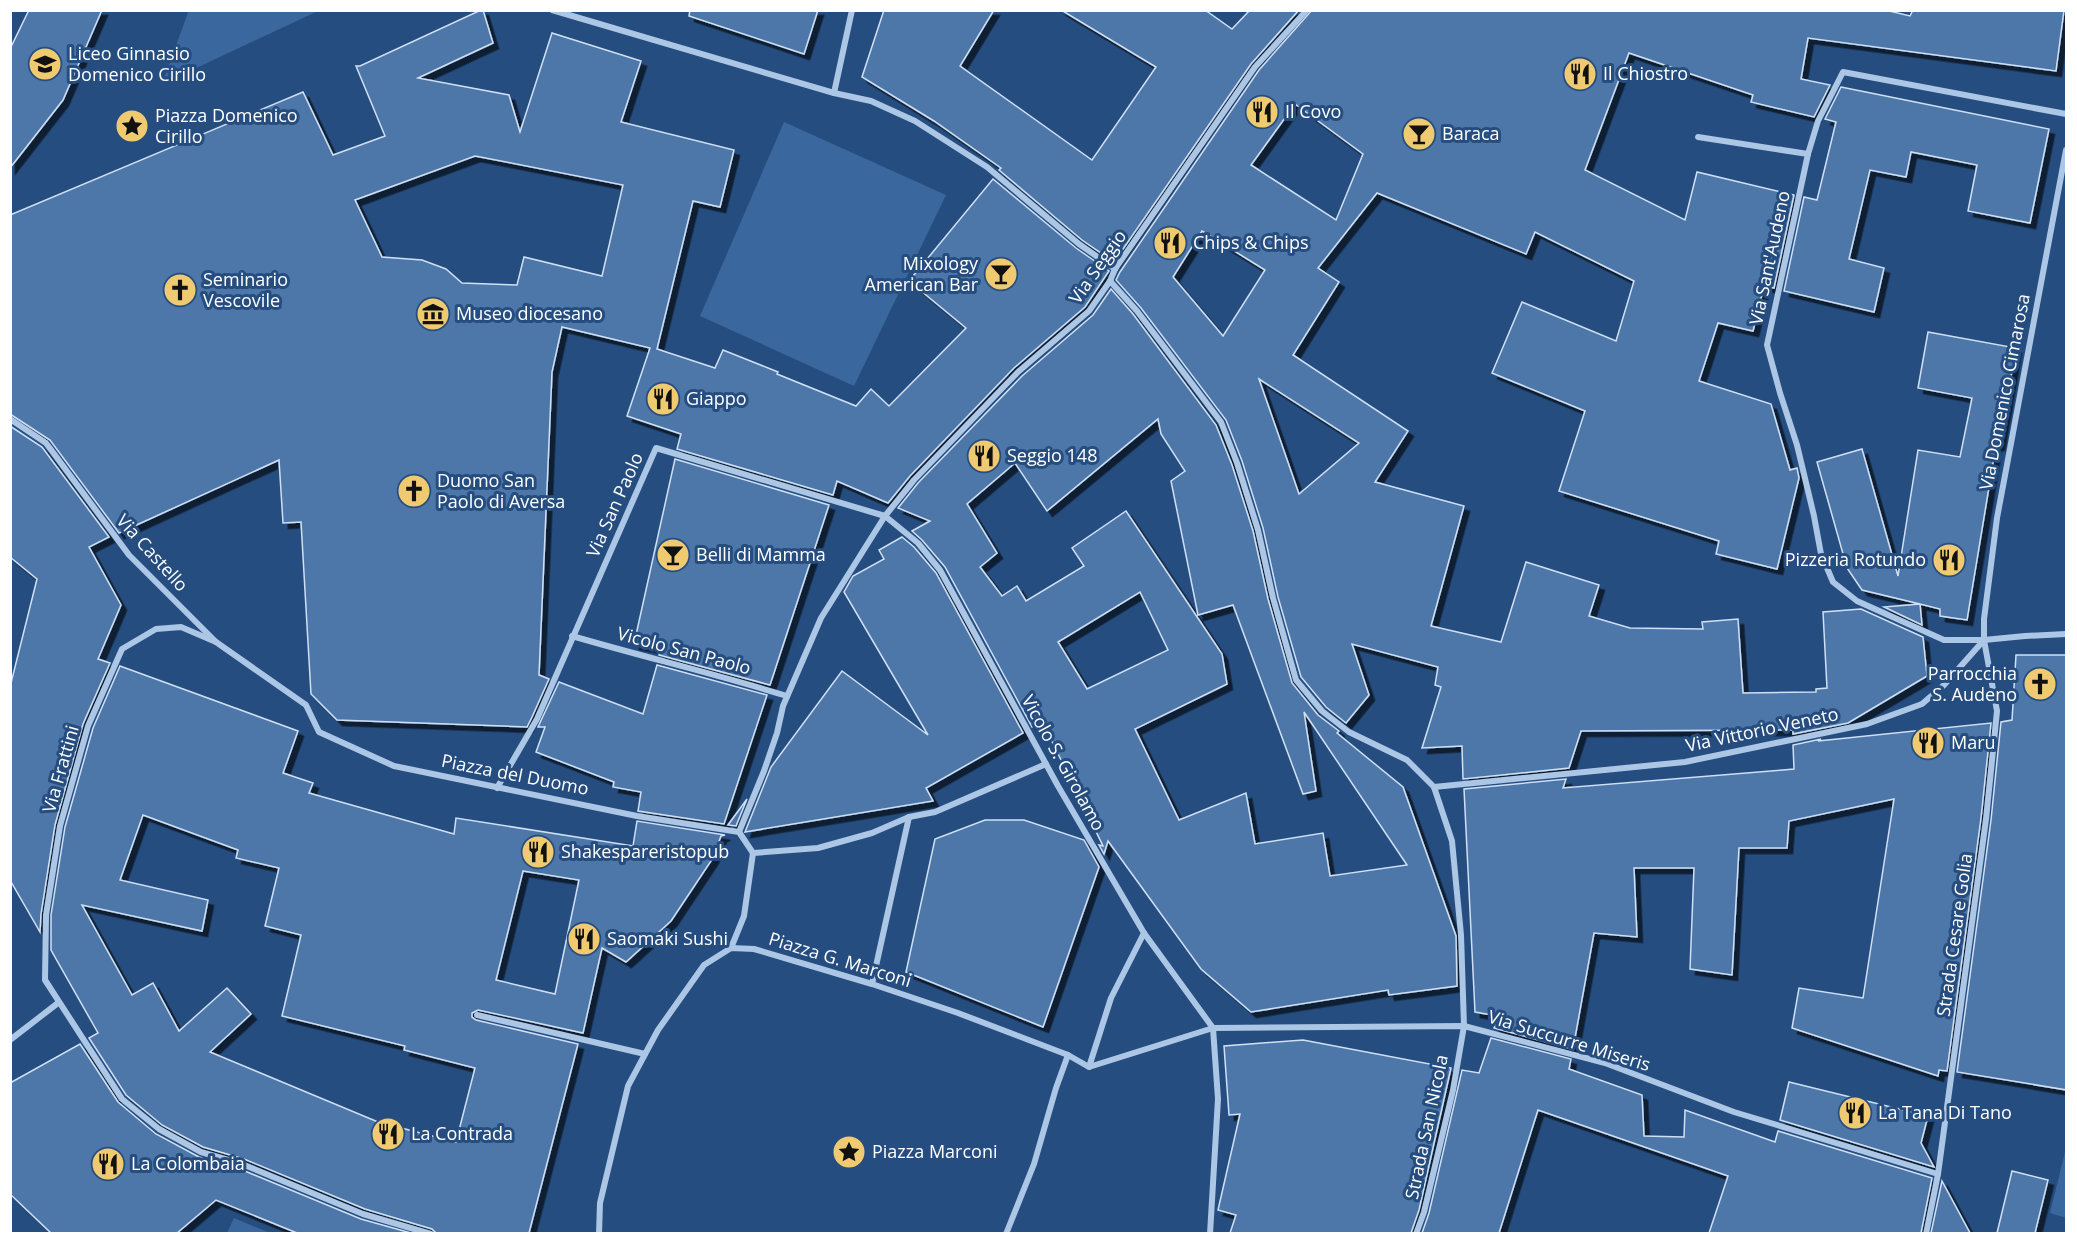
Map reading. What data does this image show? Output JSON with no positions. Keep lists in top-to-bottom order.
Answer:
{
  "streets": {
    "street": [
      "Via Sant'Audeno",
      "Via Seggio",
      "Via Domenico Cimarosa",
      "Via San Paolo",
      "Via Castello",
      "Vicolo San Paolo",
      "Via Vittorio Veneto",
      "Vicolo S. Girolamo",
      "Via Frattini",
      "Piazza del Duomo",
      "Strada Cesare Golia",
      "Piazza G. Marconi",
      "Via Succurre Miseris",
      "Strada San Nicola"
    ]
  },
  "crossings": [
    ["Via Sant'Audeno", "Via Domenico Cimarosa"],
    ["Via Sant'Audeno", "Via Vittorio Veneto"],
    ["Via Sant'Audeno", "Strada Cesare Golia"],
    ["Via Seggio", "Via San Paolo"],
    ["Via Seggio", "Vicolo San Paolo"],
    ["Via Seggio", "Vicolo S. Girolamo"],
    ["Via Seggio", "Piazza del Duomo"],
    ["Via Domenico Cimarosa", "Via Vittorio Veneto"],
    ["Via Domenico Cimarosa", "Strada Cesare Golia"],
    ["Via San Paolo", "Vicolo San Paolo"],
    ["Via San Paolo", "Vicolo S. Girolamo"],
    ["Via San Paolo", "Piazza del Duomo"],
    ["Via Castello", "Via Frattini"],
    ["Via Castello", "Piazza del Duomo"],
    ["Via Vittorio Veneto", "Strada Cesare Golia"],
    ["Via Vittorio Veneto", "Strada San Nicola"],
    ["Vicolo S. Girolamo", "Via Succurre Miseris"],
    ["Strada Cesare Golia", "Via Succurre Miseris"],
    ["Piazza G. Marconi", "Via Succurre Miseris"],
    ["Via Succurre Miseris", "Strada San Nicola"]
  ],
  "places": {
    "school or university": ["Liceo Ginnasio Domenico Cirillo"],
    "restaurant": [
      "Il Chiostro",
      "Il Covo",
      "Chips & Chips",
      "Giappo",
      "Seggio 148",
      "Pizzeria Rotundo",
      "Maru",
      "Shakespareristopub",
      "Saomaki Sushi",
      "La Tana Di Tano",
      "La Contrada",
      "La Colombaia"
    ],
    "place": ["Piazza Domenico Cirillo", "Piazza Marconi"],
    "bar": ["Baraca", "Mixology American Bar", "Belli di Mamma"],
    "church": ["Seminario Vescovile", "Duomo San Paolo di Aversa", "Parrocchia S. Audeno"],
    "museum": ["Museo diocesano"]
  }
}
